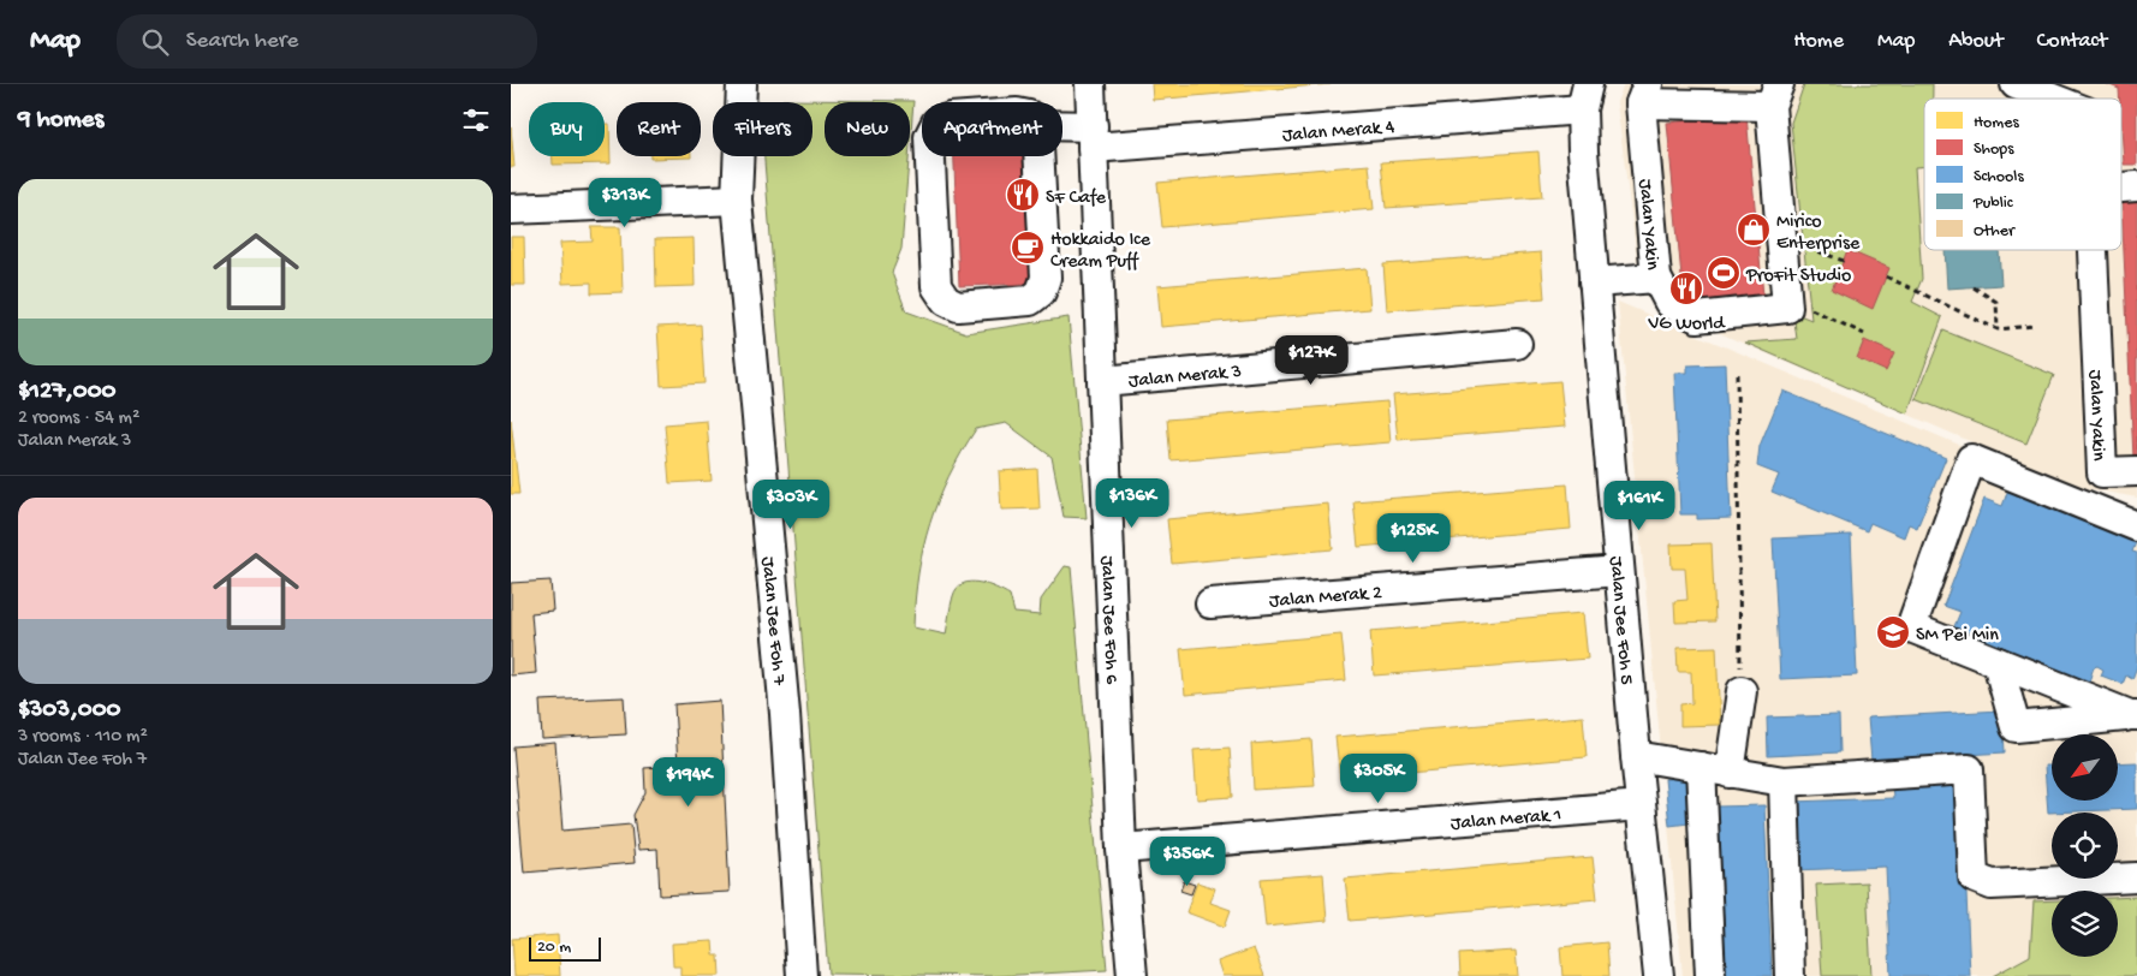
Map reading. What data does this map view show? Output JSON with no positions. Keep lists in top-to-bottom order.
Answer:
{
  "streets": {
    "street": [
      "Jalan Merak 4",
      "Jalan Yakin",
      "Jalan Merak 3",
      "Jalan Merak 2",
      "Jalan Jee Foh 7",
      "Jalan Jee Foh 6",
      "Jalan Jee Foh 5",
      "Jalan Merak 1"
    ]
  },
  "crossings": [
    ["Jalan Merak 4", "Jalan Jee Foh 6"],
    ["Jalan Merak 4", "Jalan Jee Foh 5"],
    ["Jalan Merak 3", "Jalan Jee Foh 6"],
    ["Jalan Merak 2", "Jalan Jee Foh 5"],
    ["Jalan Jee Foh 6", "Jalan Merak 1"],
    ["Jalan Jee Foh 5", "Jalan Merak 1"]
  ],
  "places": {
    "restaurant": ["SF Cafe", "VG World"],
    "shop": ["Mirico Enterprise"],
    "cafe": ["Hokkaido Ice Cream Puff"],
    "sports": ["ProFit Studio"],
    "school or university": ["SM Pei Min"]
  },
  "legend": [
    "Homes",
    "Shops",
    "Schools",
    "Public",
    "Other"
  ],
  "scale_bar": "20 m",
  "north": "bottom left",
  "page": {
    "header": "Map",
    "search": "Search here",
    "nav": [
      "Home",
      "Map",
      "About",
      "Contact"
    ],
    "heading": "9 homes",
    "chip": [
      "Buy",
      "Rent",
      "Filters",
      "New",
      "Apartment"
    ],
    "list": [
      {
        "name": "$127,000",
        "note": "2 rooms · 54 m² · Jalan Merak 3"
      },
      {
        "name": "$303,000",
        "note": "3 rooms · 110 m² · Jalan Jee Foh 7"
      }
    ],
    "price": [
      "$313K",
      "$127K",
      "$136K",
      "$303K",
      "$161K",
      "$125K",
      "$305K",
      "$194K",
      "$356K"
    ],
    "scale": "20 m"
  }
}
